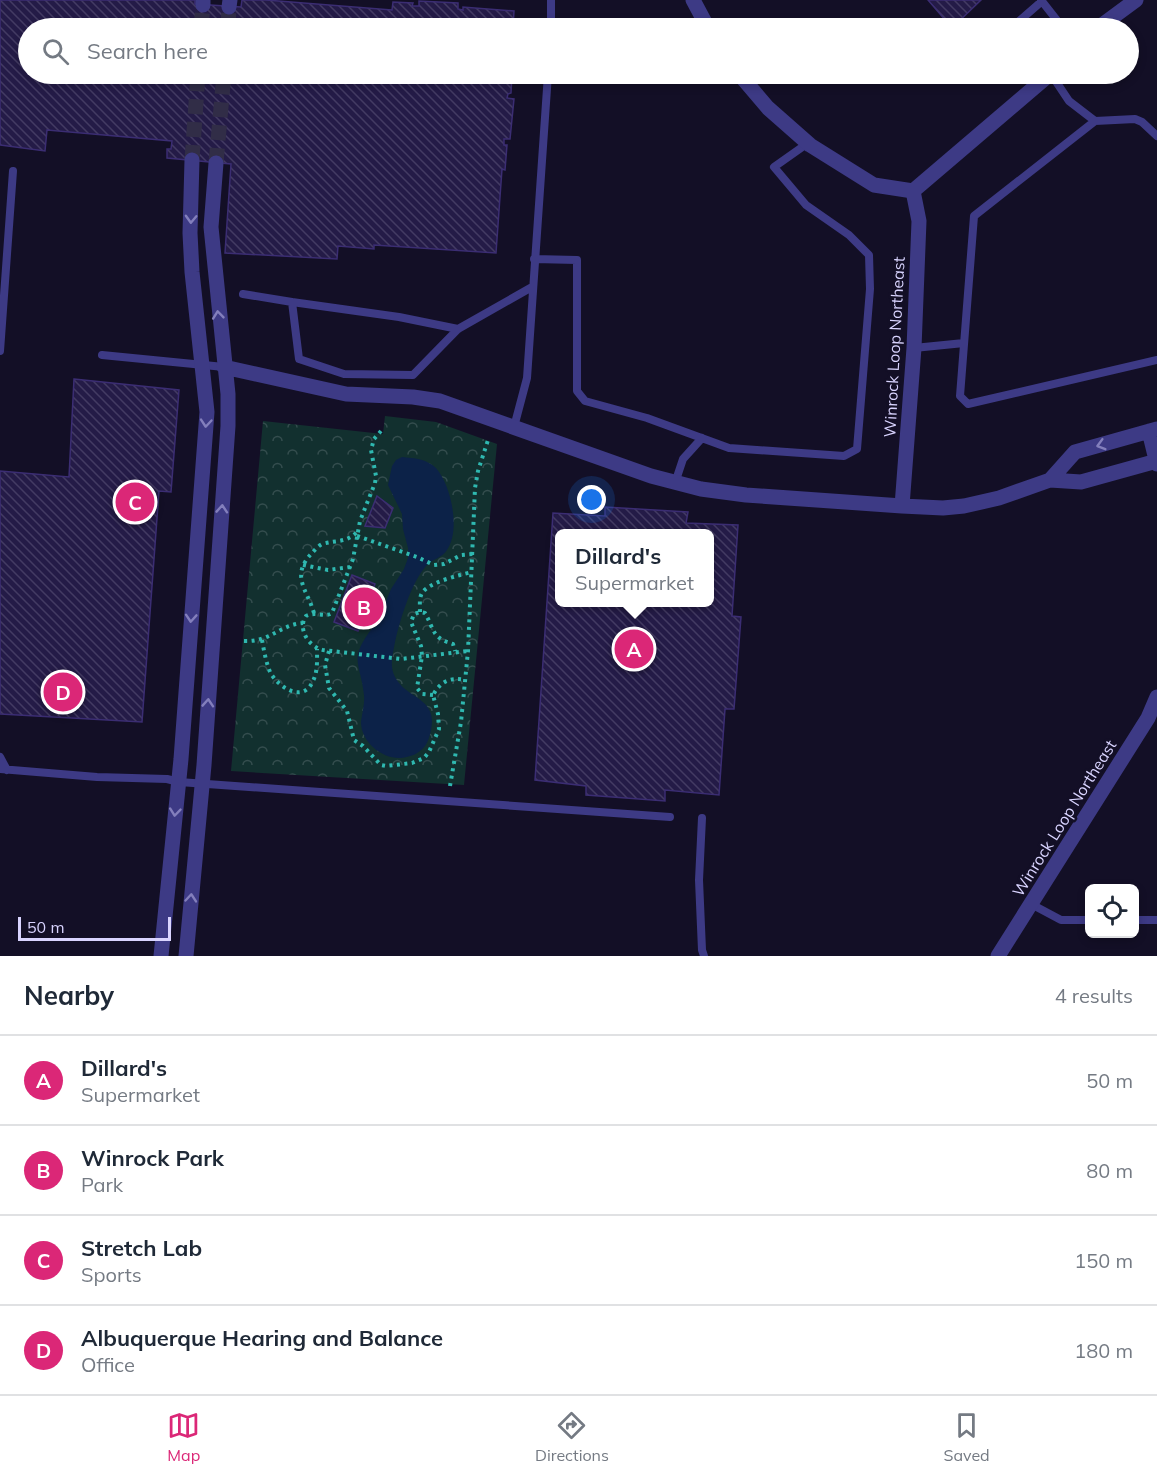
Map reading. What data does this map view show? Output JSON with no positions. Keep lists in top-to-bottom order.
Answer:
{
  "streets": {
    "street": ["Winrock Loop Northeast"]
  },
  "scale_bar": "50 m",
  "page": {
    "search": "Search here",
    "pins": [
      "C",
      "B",
      "A",
      "D"
    ],
    "popup": ["Dillard's", "Supermarket"],
    "scale": "50 m",
    "heading": ["Nearby", "4 results"],
    "list": [
      {
        "mark": "A",
        "name": "Dillard's",
        "note": "Supermarket",
        "value": "50 m"
      },
      {
        "mark": "B",
        "name": "Winrock Park",
        "note": "Park",
        "value": "80 m"
      },
      {
        "mark": "C",
        "name": "Stretch Lab",
        "note": "Sports",
        "value": "150 m"
      },
      {
        "mark": "D",
        "name": "Albuquerque Hearing and Balance",
        "note": "Office",
        "value": "180 m"
      }
    ],
    "nav": ["Map", "Directions", "Saved"]
  }
}
